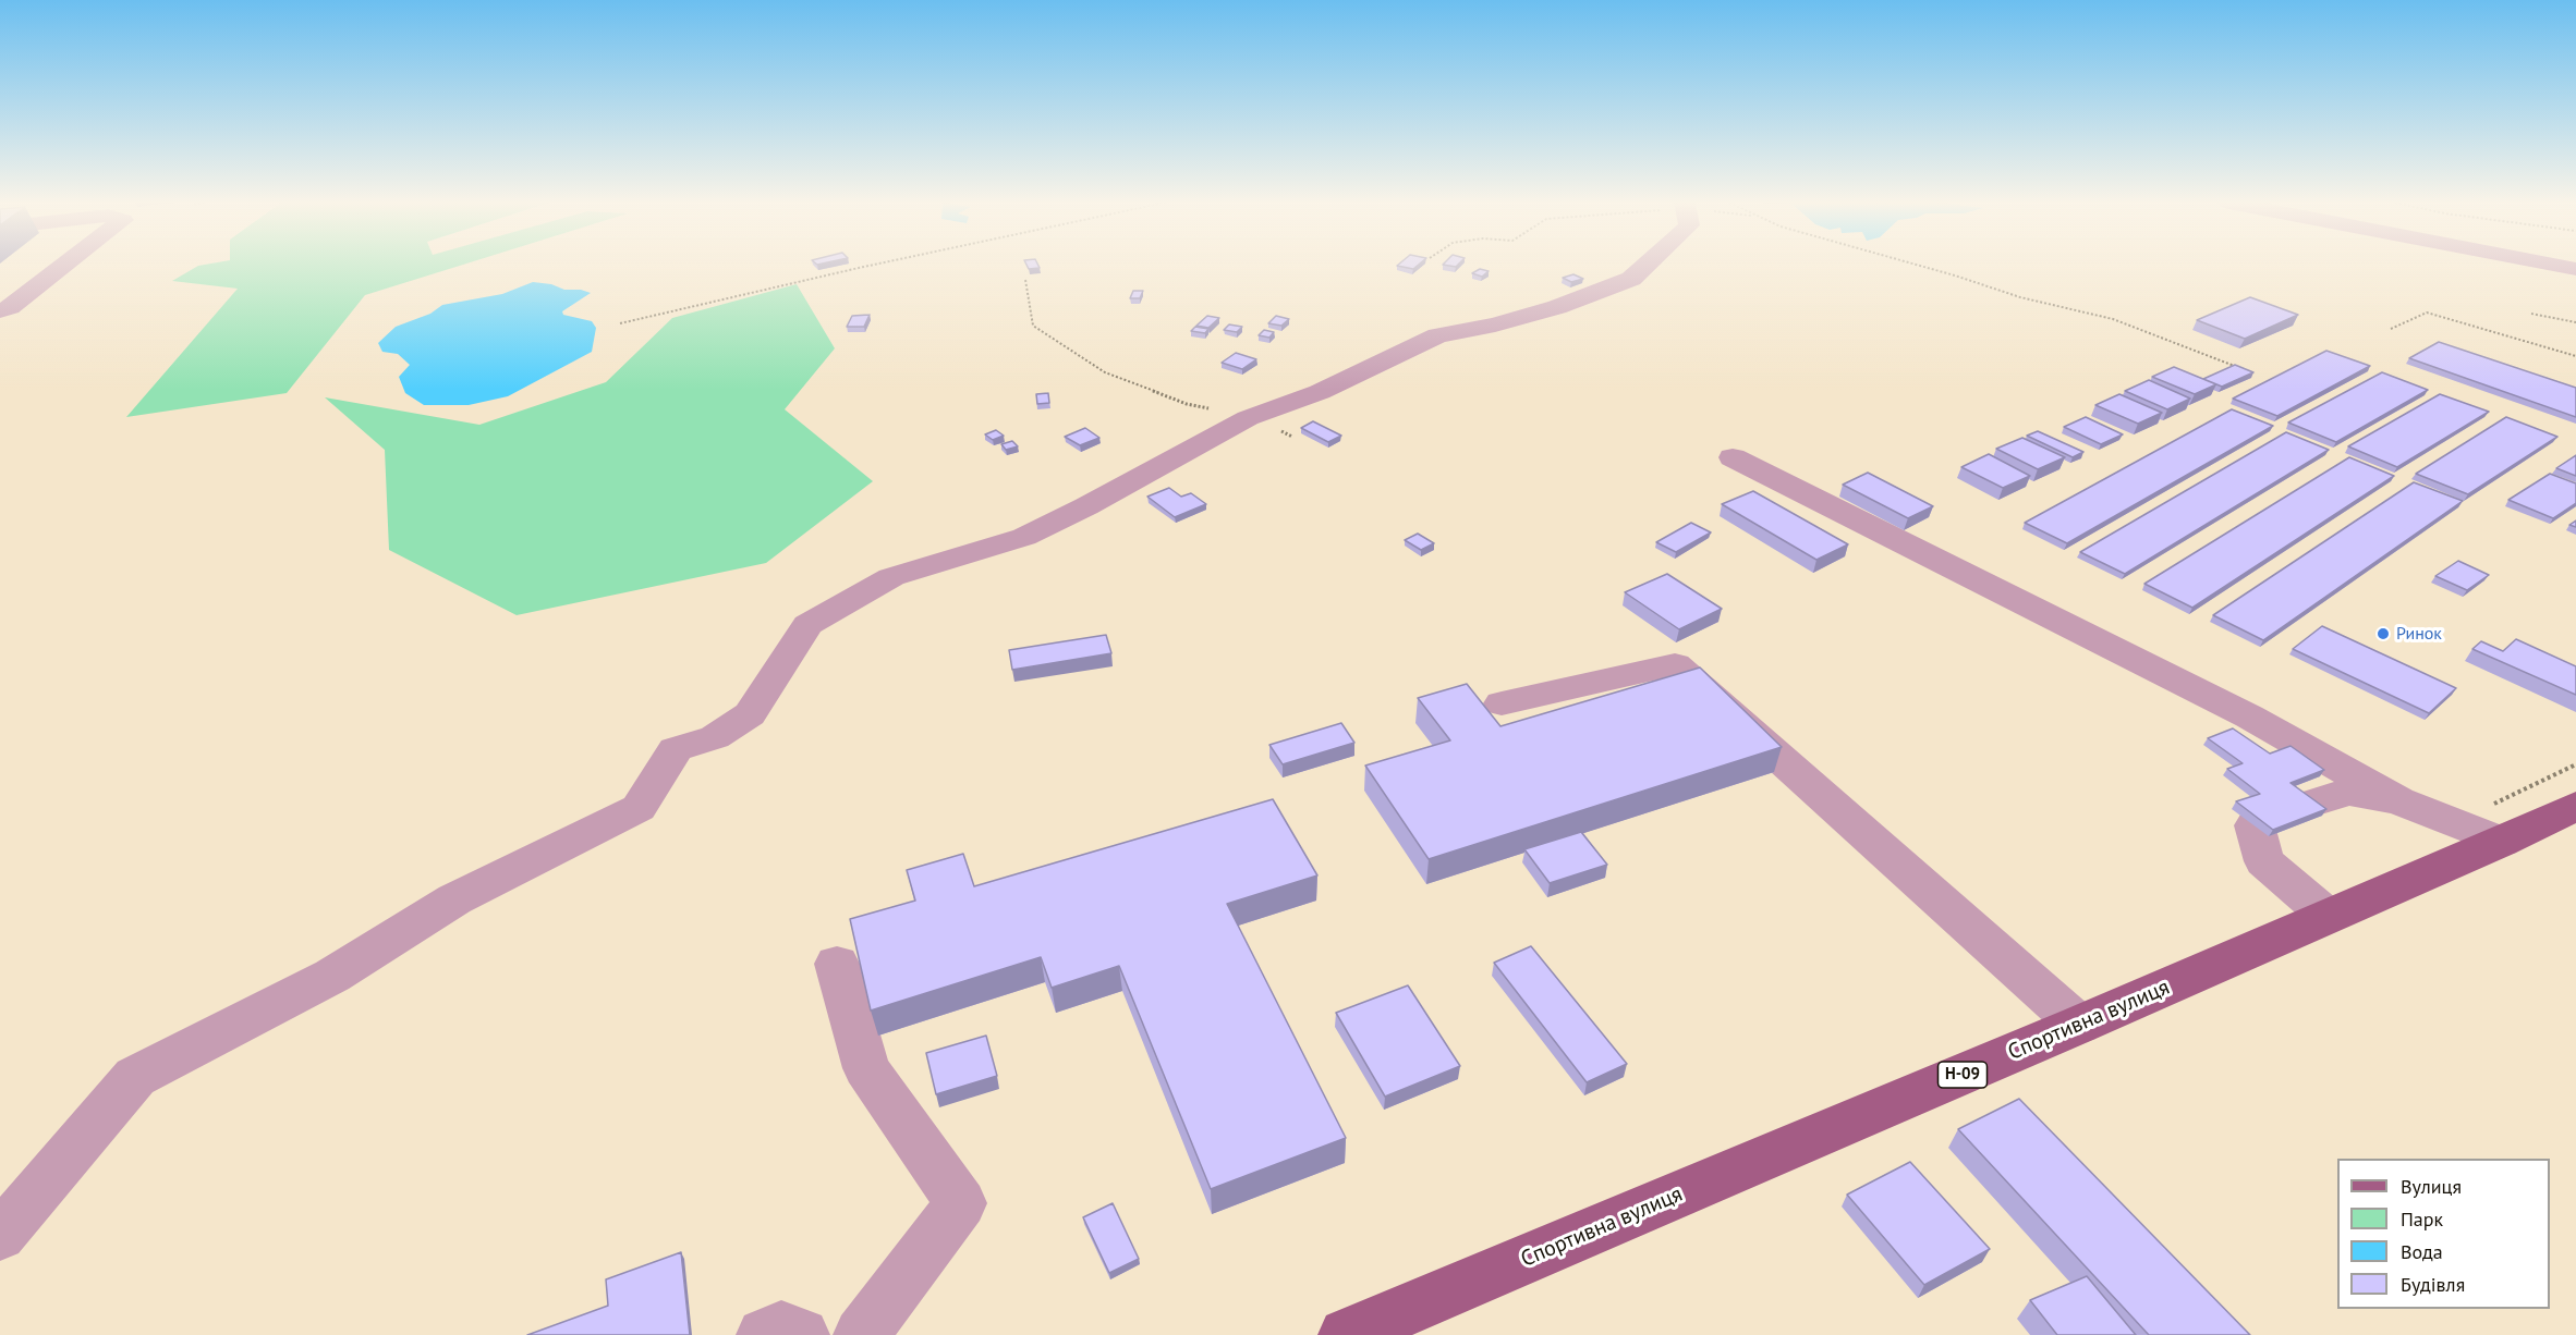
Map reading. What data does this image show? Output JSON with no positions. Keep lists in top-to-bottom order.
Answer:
{
  "streets": {
    "main road": ["Спортивна вулиця", "Н-09"]
  },
  "places": ["Ринок"],
  "legend": [
    "Вулиця",
    "Парк",
    "Вода",
    "Будівля"
  ]
}
